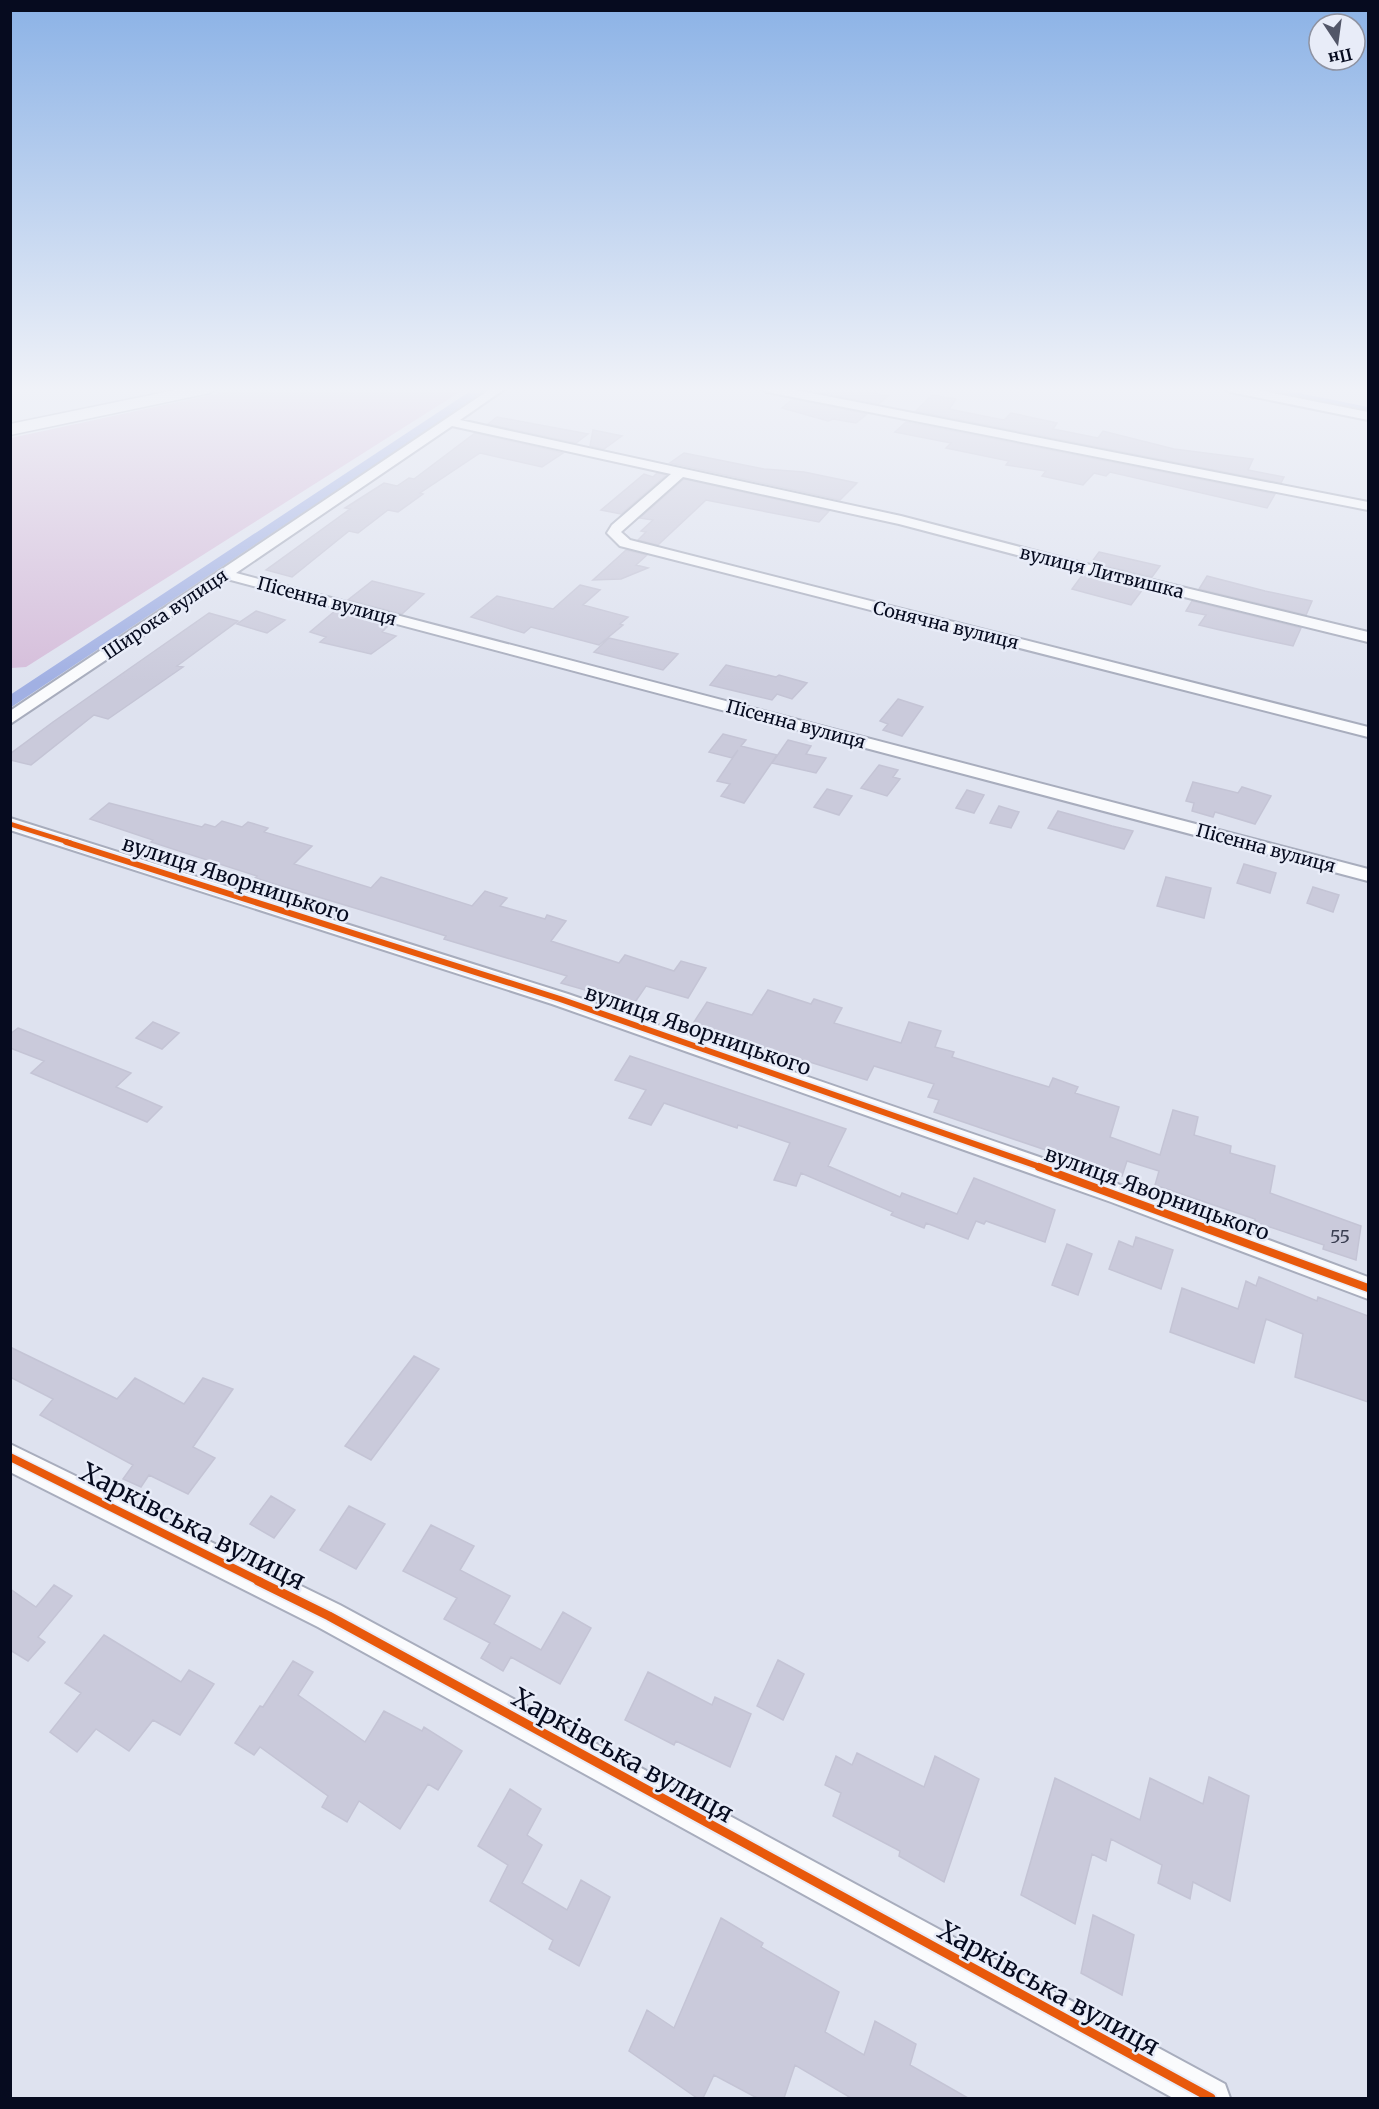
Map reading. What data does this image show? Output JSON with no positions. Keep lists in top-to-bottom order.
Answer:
{
  "streets": {
    "street": [
      "вулиця Литвишка",
      "Пісенна вулиця",
      "Широка вулиця",
      "Сонячна вулиця",
      "вулиця Яворницького",
      "Харківська вулиця"
    ]
  },
  "crossings": [
    ["Пісенна вулиця", "Широка вулиця"]
  ],
  "house_numbers": ["55"],
  "north": "bottom"
}
